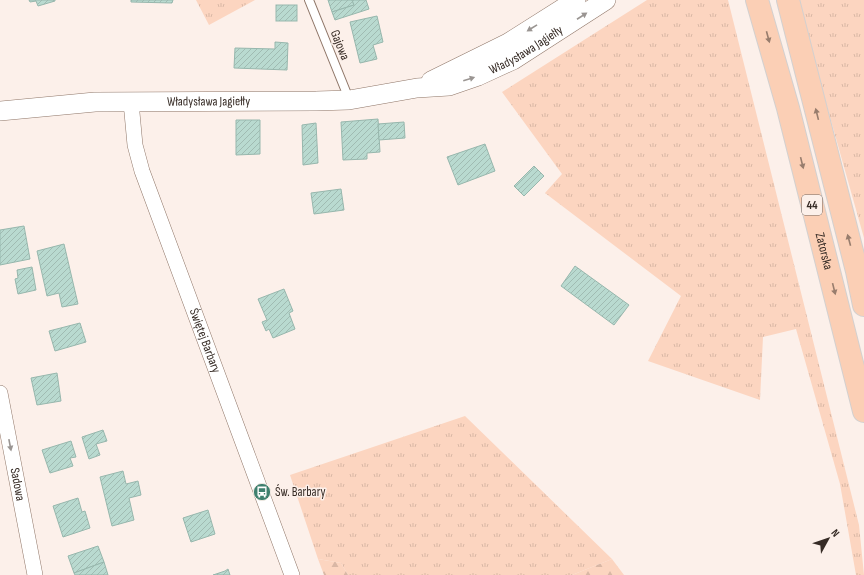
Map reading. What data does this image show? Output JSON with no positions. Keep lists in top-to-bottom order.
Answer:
{
  "streets": {
    "main road": ["44", "Zatorska"],
    "street": ["Władysława Jagiełły", "Świętej Barbary", "Sadowa"],
    "lane": ["Gajowa"]
  },
  "crossings": [
    ["Gajowa", "Władysława Jagiełły"],
    ["Władysława Jagiełły", "Świętej Barbary"]
  ],
  "one_way": ["Sadowa"],
  "places": {
    "bus stop": ["Św. Barbary"]
  },
  "north": "top right"
}
